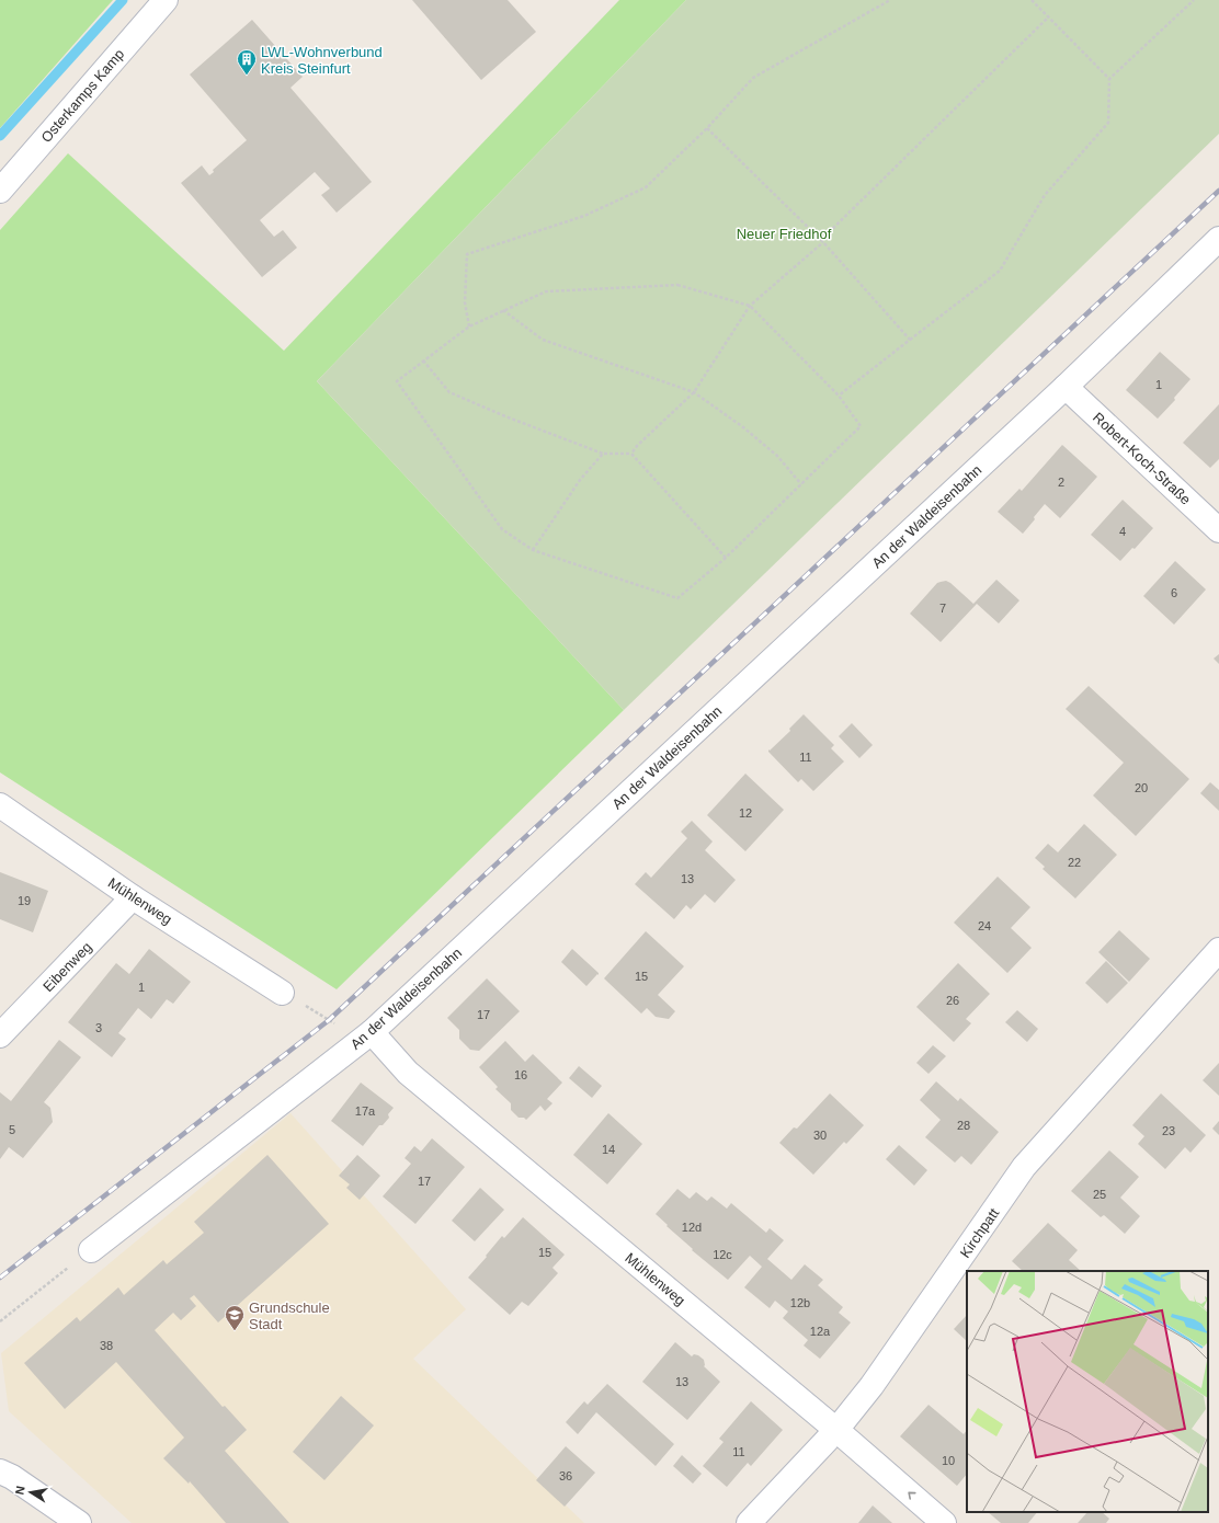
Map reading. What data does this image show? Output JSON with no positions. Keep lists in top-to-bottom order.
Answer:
{
  "streets": {
    "street": [
      "Osterkamps Kamp",
      "Robert-Koch-Straße",
      "An der Waldeisenbahn",
      "Mühlenweg",
      "Eibenweg",
      "Kirchpatt"
    ]
  },
  "crossings": [
    ["Robert-Koch-Straße", "An der Waldeisenbahn"],
    ["An der Waldeisenbahn", "Mühlenweg"],
    ["Mühlenweg", "Eibenweg"],
    ["Mühlenweg", "Kirchpatt"]
  ],
  "parks": ["Neuer Friedhof"],
  "places": {
    "building": ["LWL-Wohnverbund Kreis Steinfurt"],
    "school or university": ["Grundschule Stadt"]
  },
  "house_numbers": [
    "1",
    "2",
    "4",
    "6",
    "7",
    "11",
    "20",
    "12",
    "22",
    "13",
    "19",
    "24",
    "15",
    "1",
    "26",
    "17",
    "3",
    "16",
    "17a",
    "28",
    "5",
    "23",
    "30",
    "14",
    "17",
    "25",
    "12d",
    "15",
    "12c",
    "12b",
    "12a",
    "38",
    "13",
    "11",
    "10",
    "36"
  ],
  "north": "left"
}
